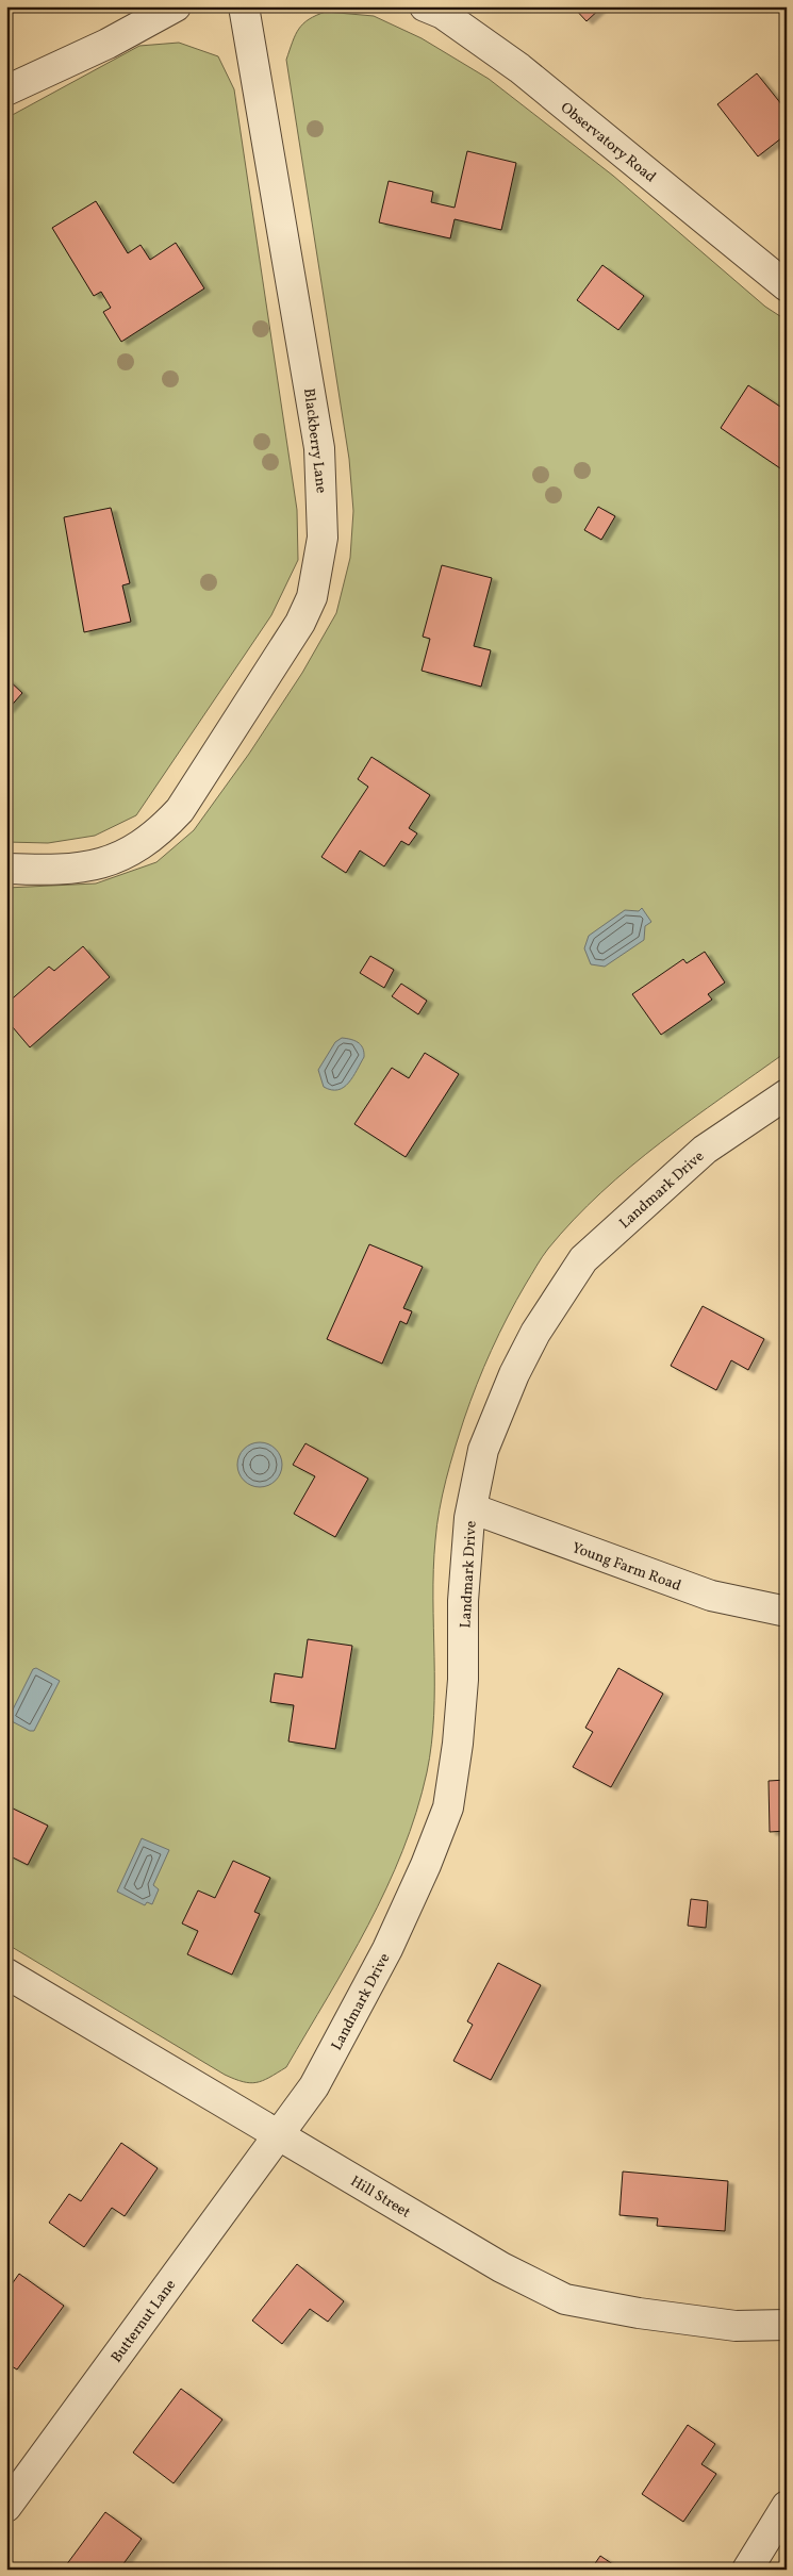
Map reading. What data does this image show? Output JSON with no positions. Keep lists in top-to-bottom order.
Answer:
{
  "streets": {
    "street": [
      "Observatory Road",
      "Blackberry Lane",
      "Landmark Drive",
      "Young Farm Road",
      "Hill Street",
      "Butternut Lane"
    ]
  },
  "crossings": [
    ["Landmark Drive", "Young Farm Road"],
    ["Landmark Drive", "Hill Street"],
    ["Landmark Drive", "Butternut Lane"],
    ["Hill Street", "Butternut Lane"]
  ]
}
